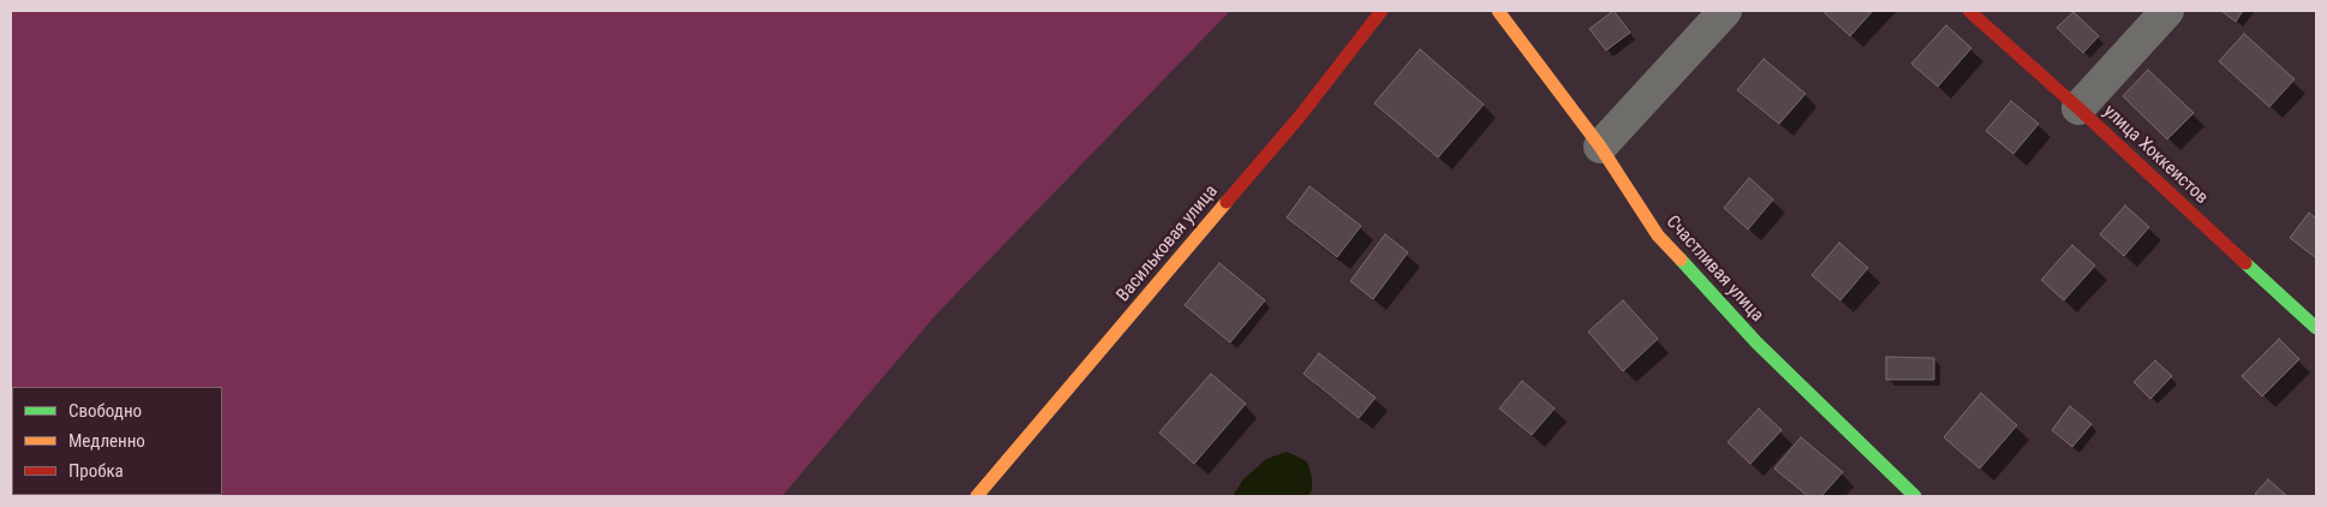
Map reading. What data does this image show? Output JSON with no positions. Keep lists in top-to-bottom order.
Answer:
{
  "streets": {
    "street": ["улица Хоккеистов", "Васильковая улица", "Счастливая улица"]
  },
  "legend": ["Свободно", "Медленно", "Пробка"]
}
